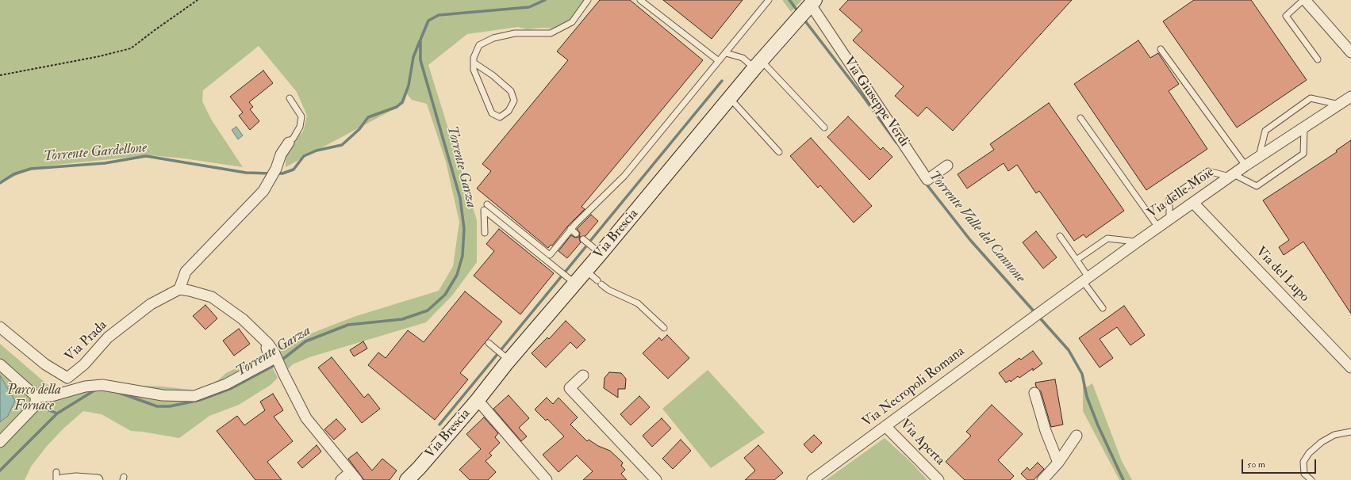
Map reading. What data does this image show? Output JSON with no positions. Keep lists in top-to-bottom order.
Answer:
{
  "streets": {
    "main road": ["Via Giuseppe Verdi", "Via Brescia"],
    "street": [
      "Via delle Moie",
      "Via del Lupo",
      "Via Prada",
      "Via Necropoli Romana",
      "Via Aperta"
    ]
  },
  "crossings": [
    ["Via Giuseppe Verdi", "Via Brescia"],
    ["Via delle Moie", "Via del Lupo"],
    ["Via delle Moie", "Via Necropoli Romana"],
    ["Via Necropoli Romana", "Via Aperta"]
  ],
  "water": ["Torrente Gardellone", "Torrente Garza", "Torrente Valle del Cannone"],
  "parks": ["Parco della Fornace"],
  "scale_bar": "50 m"
}
